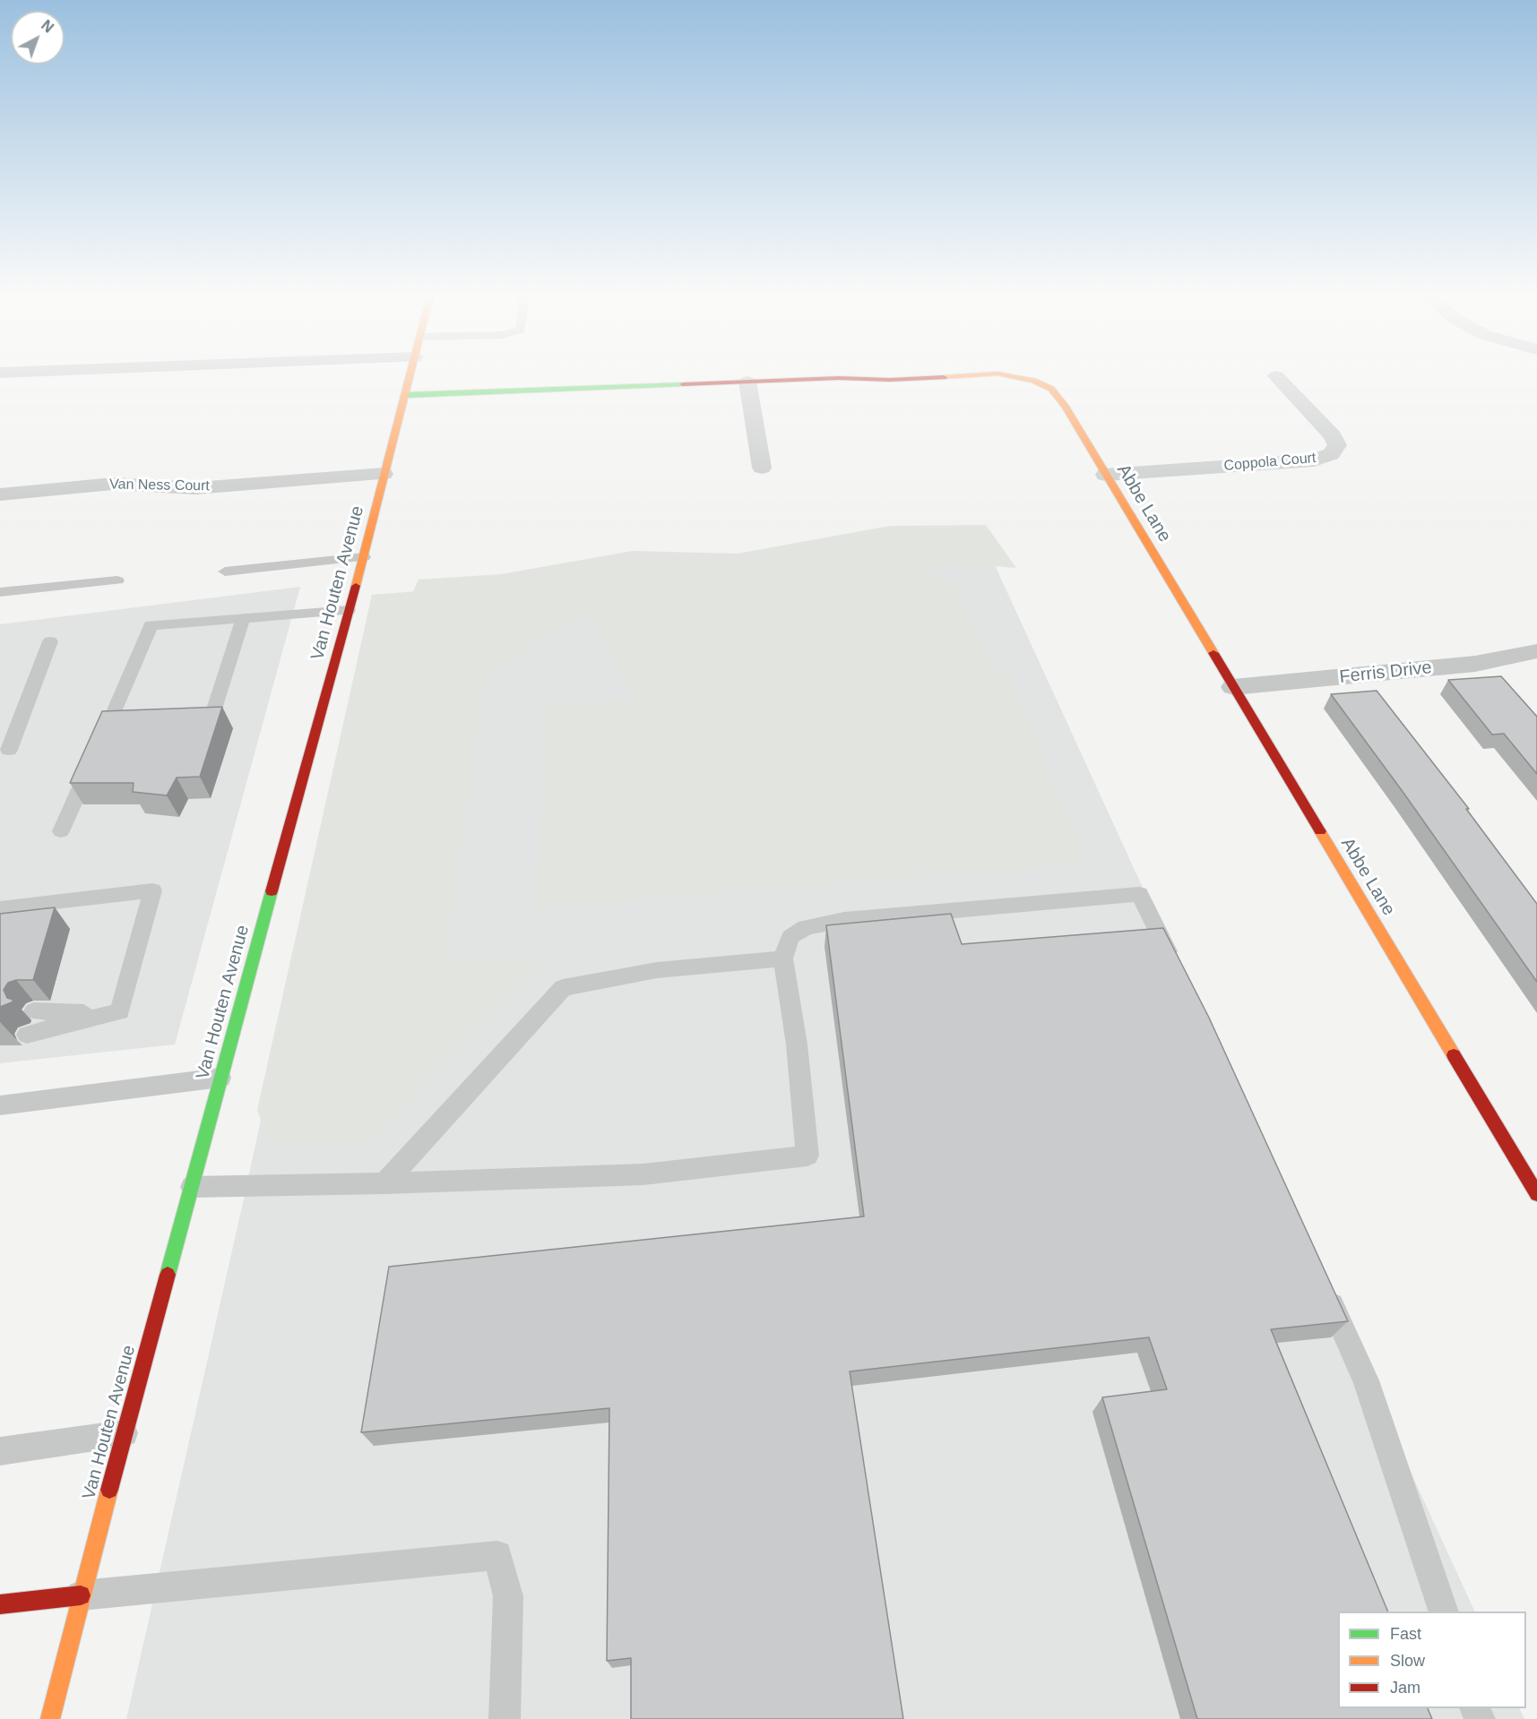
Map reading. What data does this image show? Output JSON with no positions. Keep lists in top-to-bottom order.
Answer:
{
  "streets": {
    "main road": ["Abbe Lane", "Van Houten Avenue"],
    "street": ["Coppola Court", "Van Ness Court", "Ferris Drive"]
  },
  "crossings": [
    ["Coppola Court", "Abbe Lane"],
    ["Van Ness Court", "Van Houten Avenue"],
    ["Abbe Lane", "Van Houten Avenue"],
    ["Abbe Lane", "Ferris Drive"]
  ],
  "legend": ["Fast", "Slow", "Jam"],
  "north": "top right"
}
